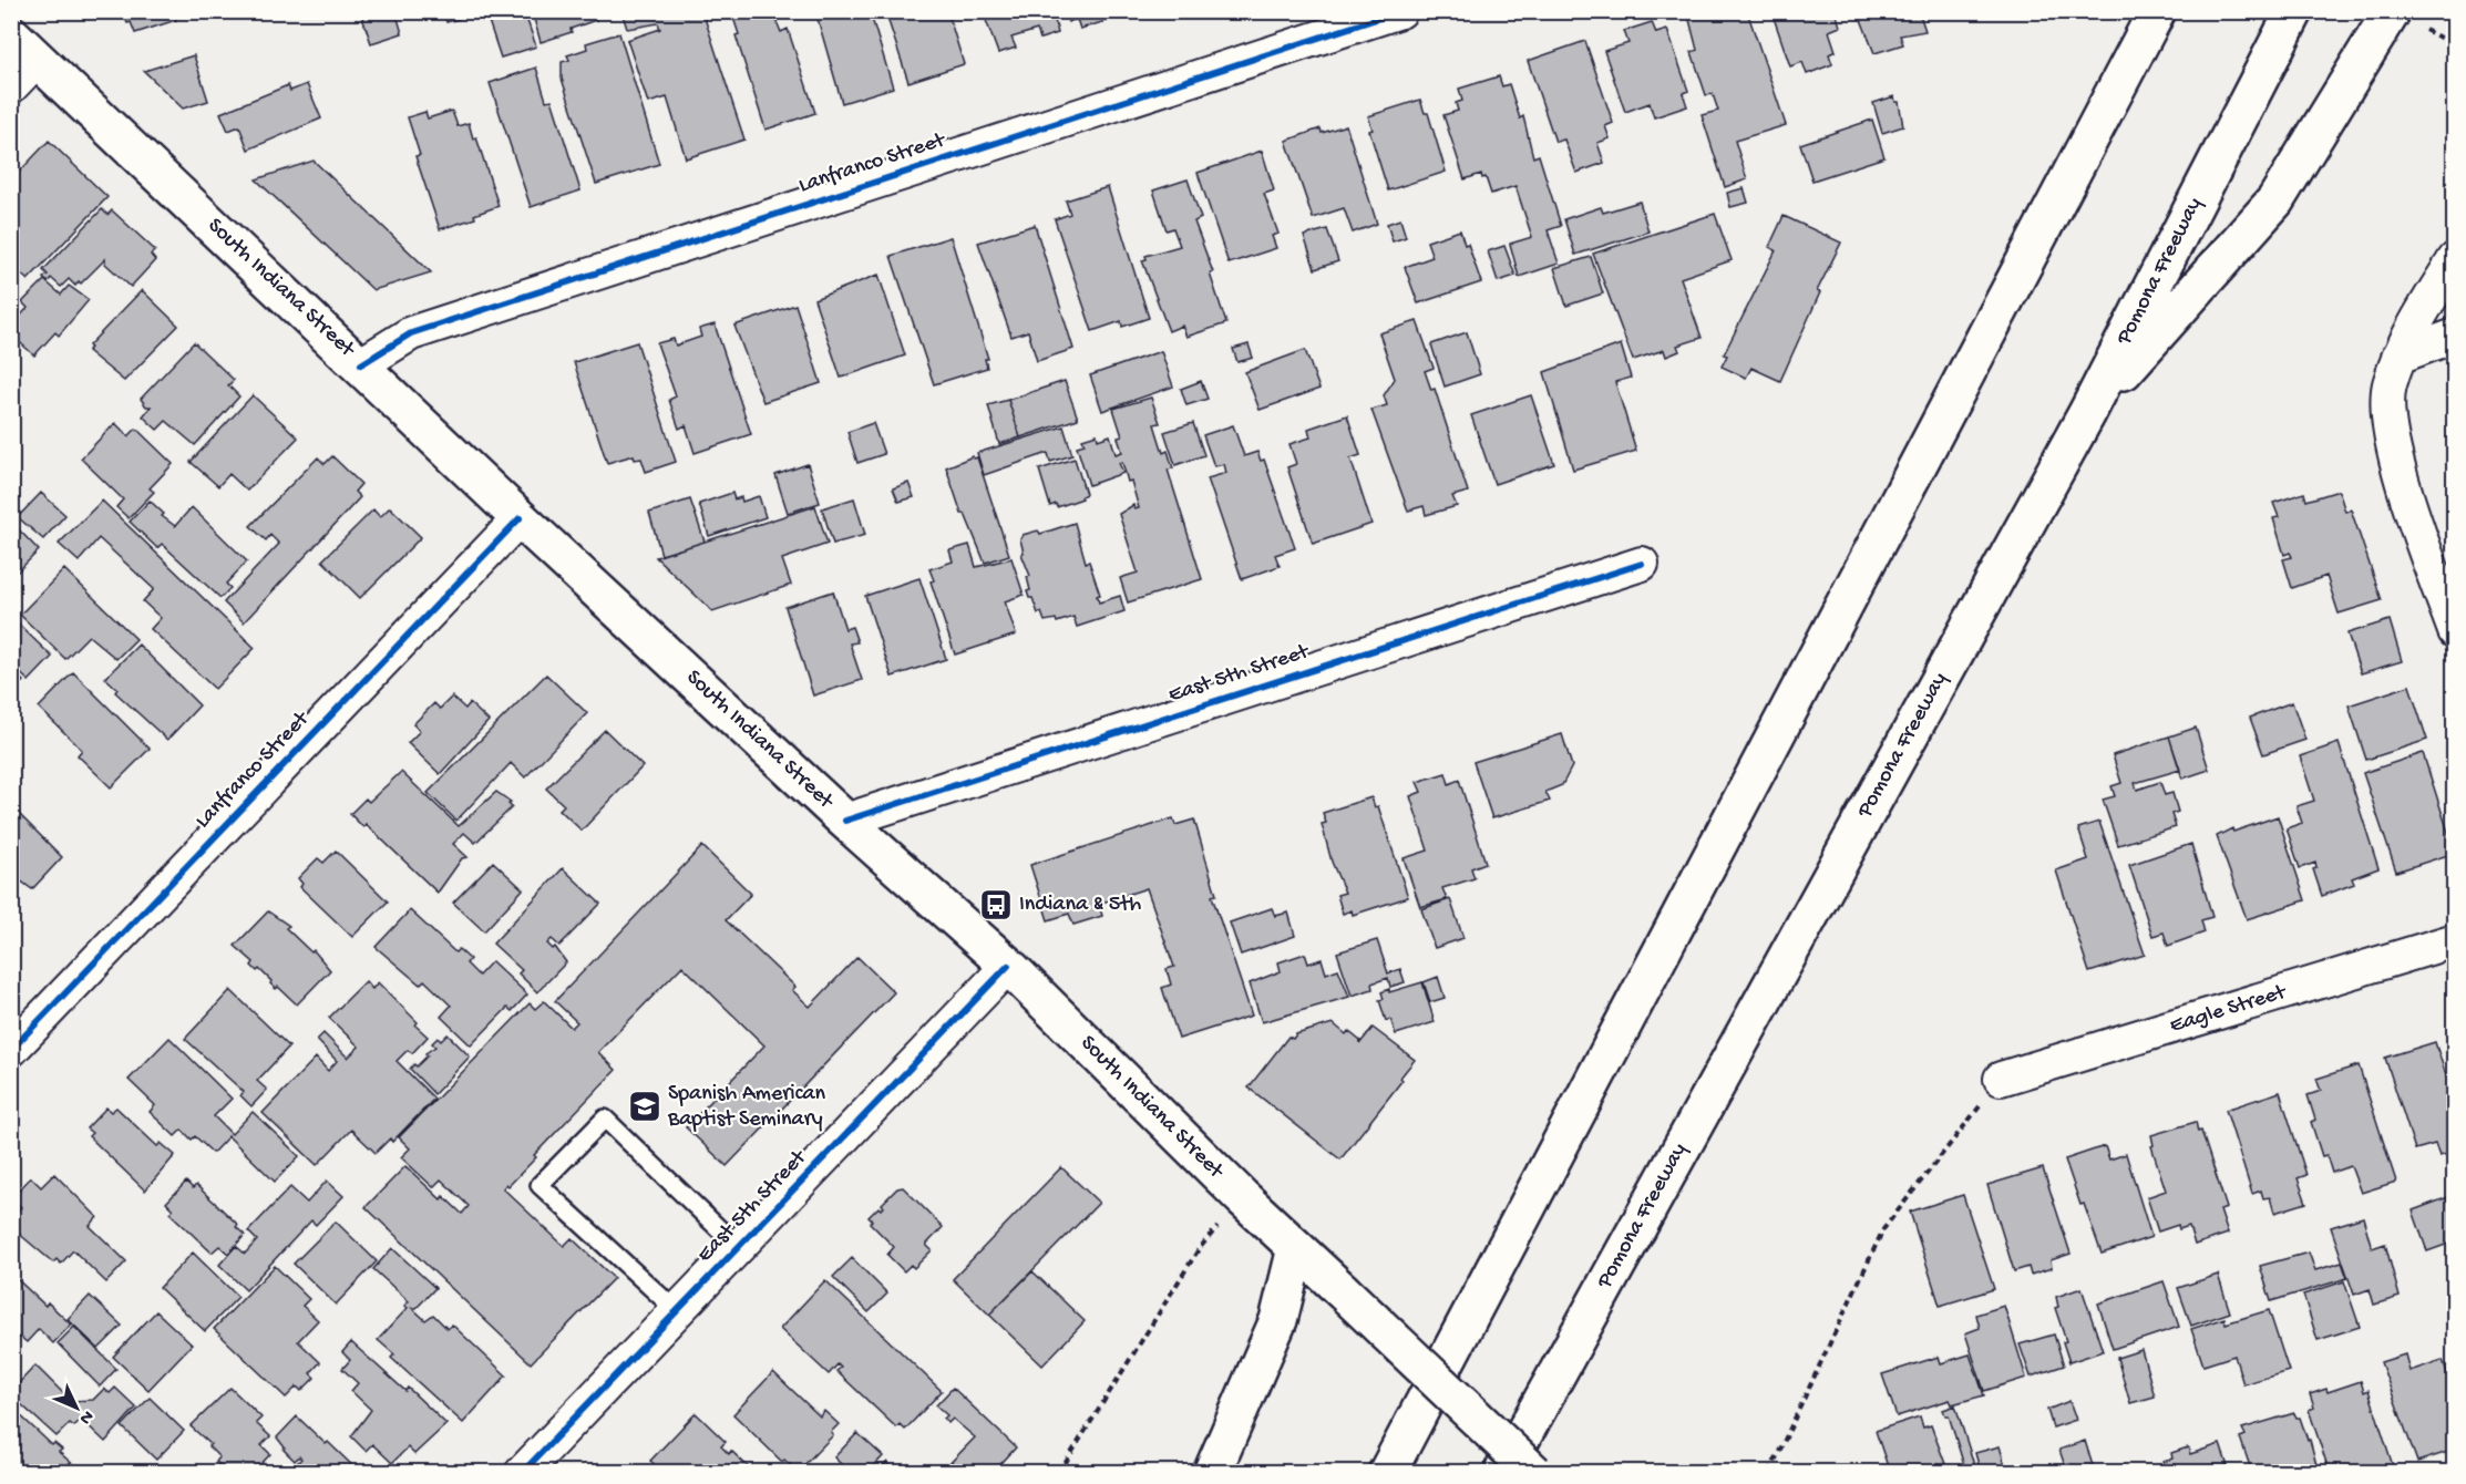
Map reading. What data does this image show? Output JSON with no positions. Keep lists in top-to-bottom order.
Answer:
{
  "streets": {
    "main road": ["Pomona Freeway", "South Indiana Street"],
    "street": ["Lanfranco Street", "East 5th Street", "Eagle Street"]
  },
  "crossings": [
    ["Lanfranco Street", "South Indiana Street"],
    ["South Indiana Street", "East 5th Street"]
  ],
  "places": {
    "bus stop": ["Indiana & 5th"],
    "school or university": ["Spanish American Baptist Seminary"]
  },
  "north": "bottom right"
}
